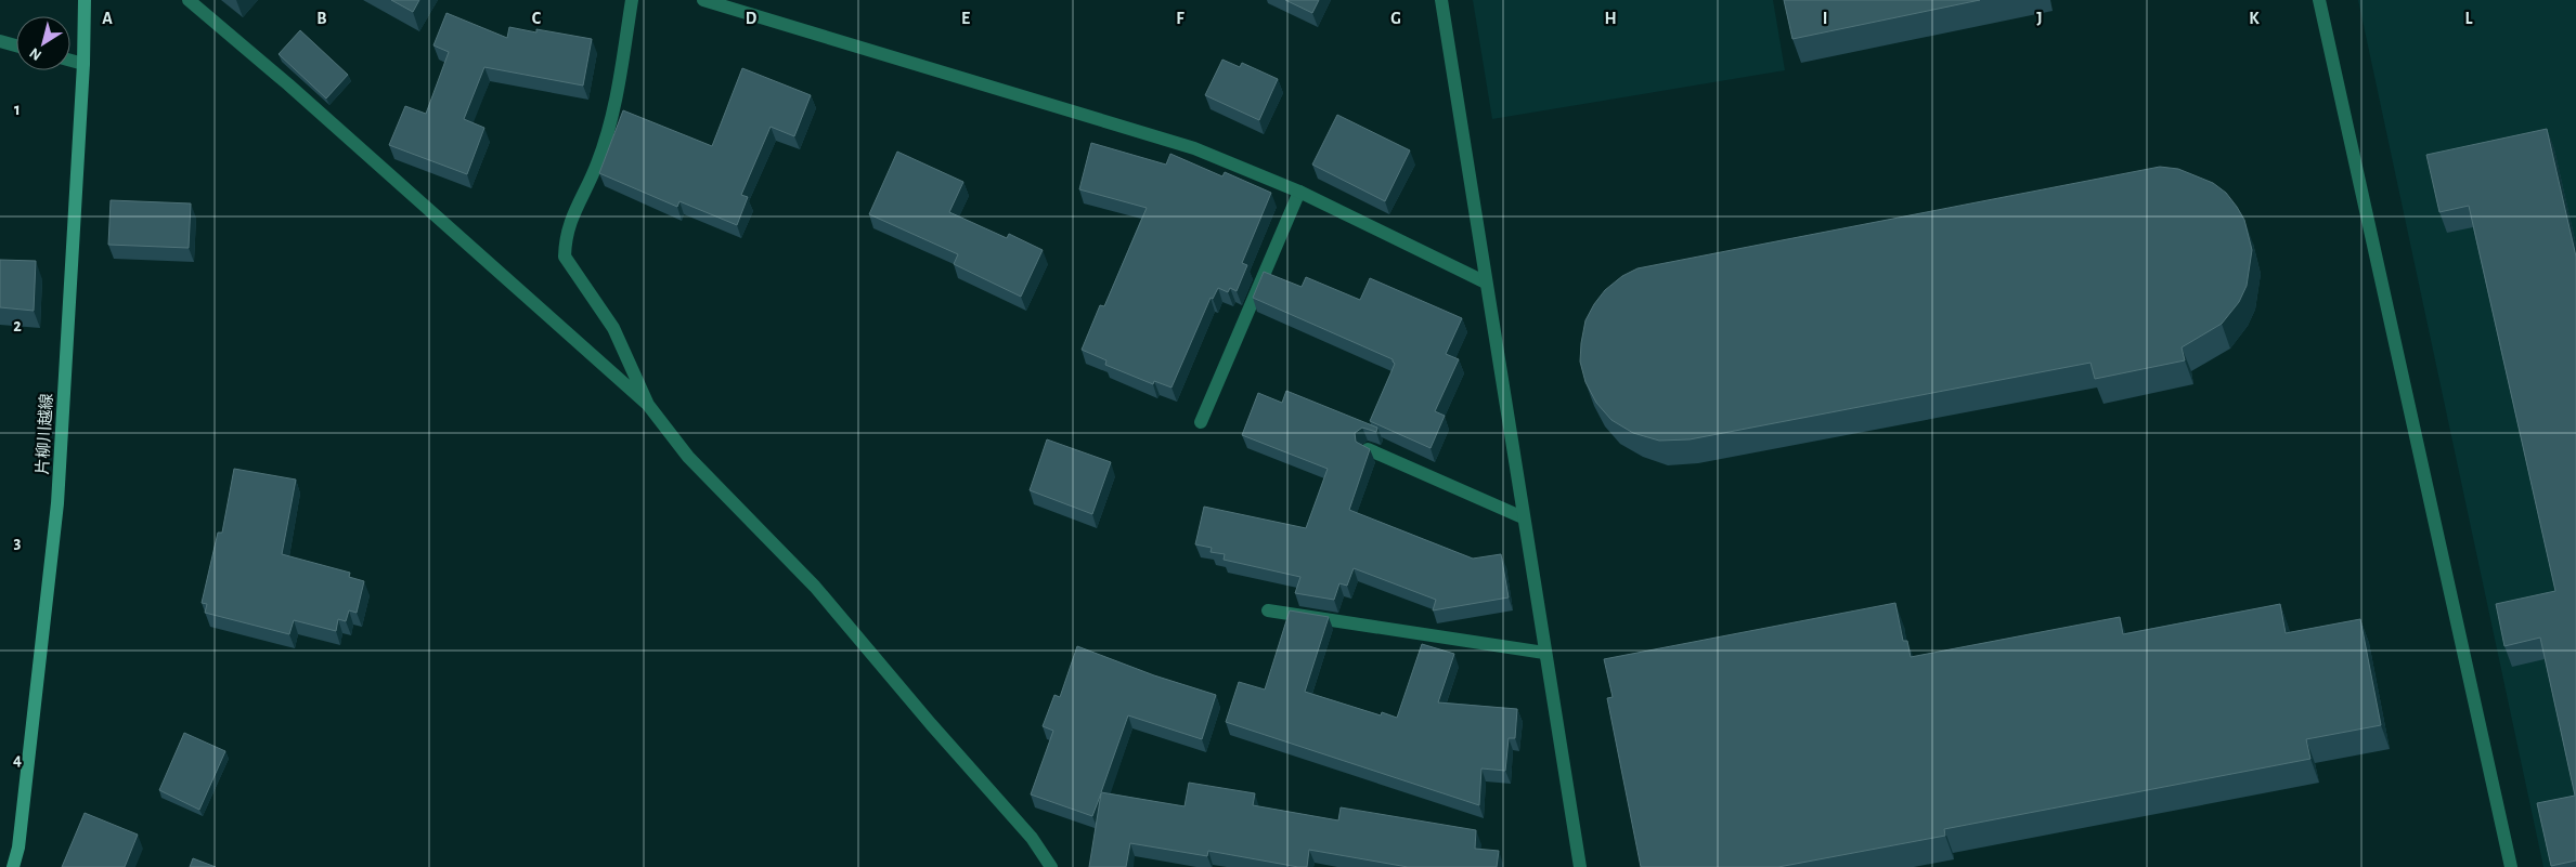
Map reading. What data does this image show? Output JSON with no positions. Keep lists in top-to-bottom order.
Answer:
{
  "streets": {
    "main road": ["片柳川越線"]
  },
  "north": "bottom left",
  "grid": {
    "columns": [
      "A",
      "B",
      "C",
      "D",
      "E",
      "F",
      "G",
      "H",
      "I",
      "J",
      "K",
      "L"
    ],
    "rows": [
      "1",
      "2",
      "3",
      "4"
    ]
  }
}
